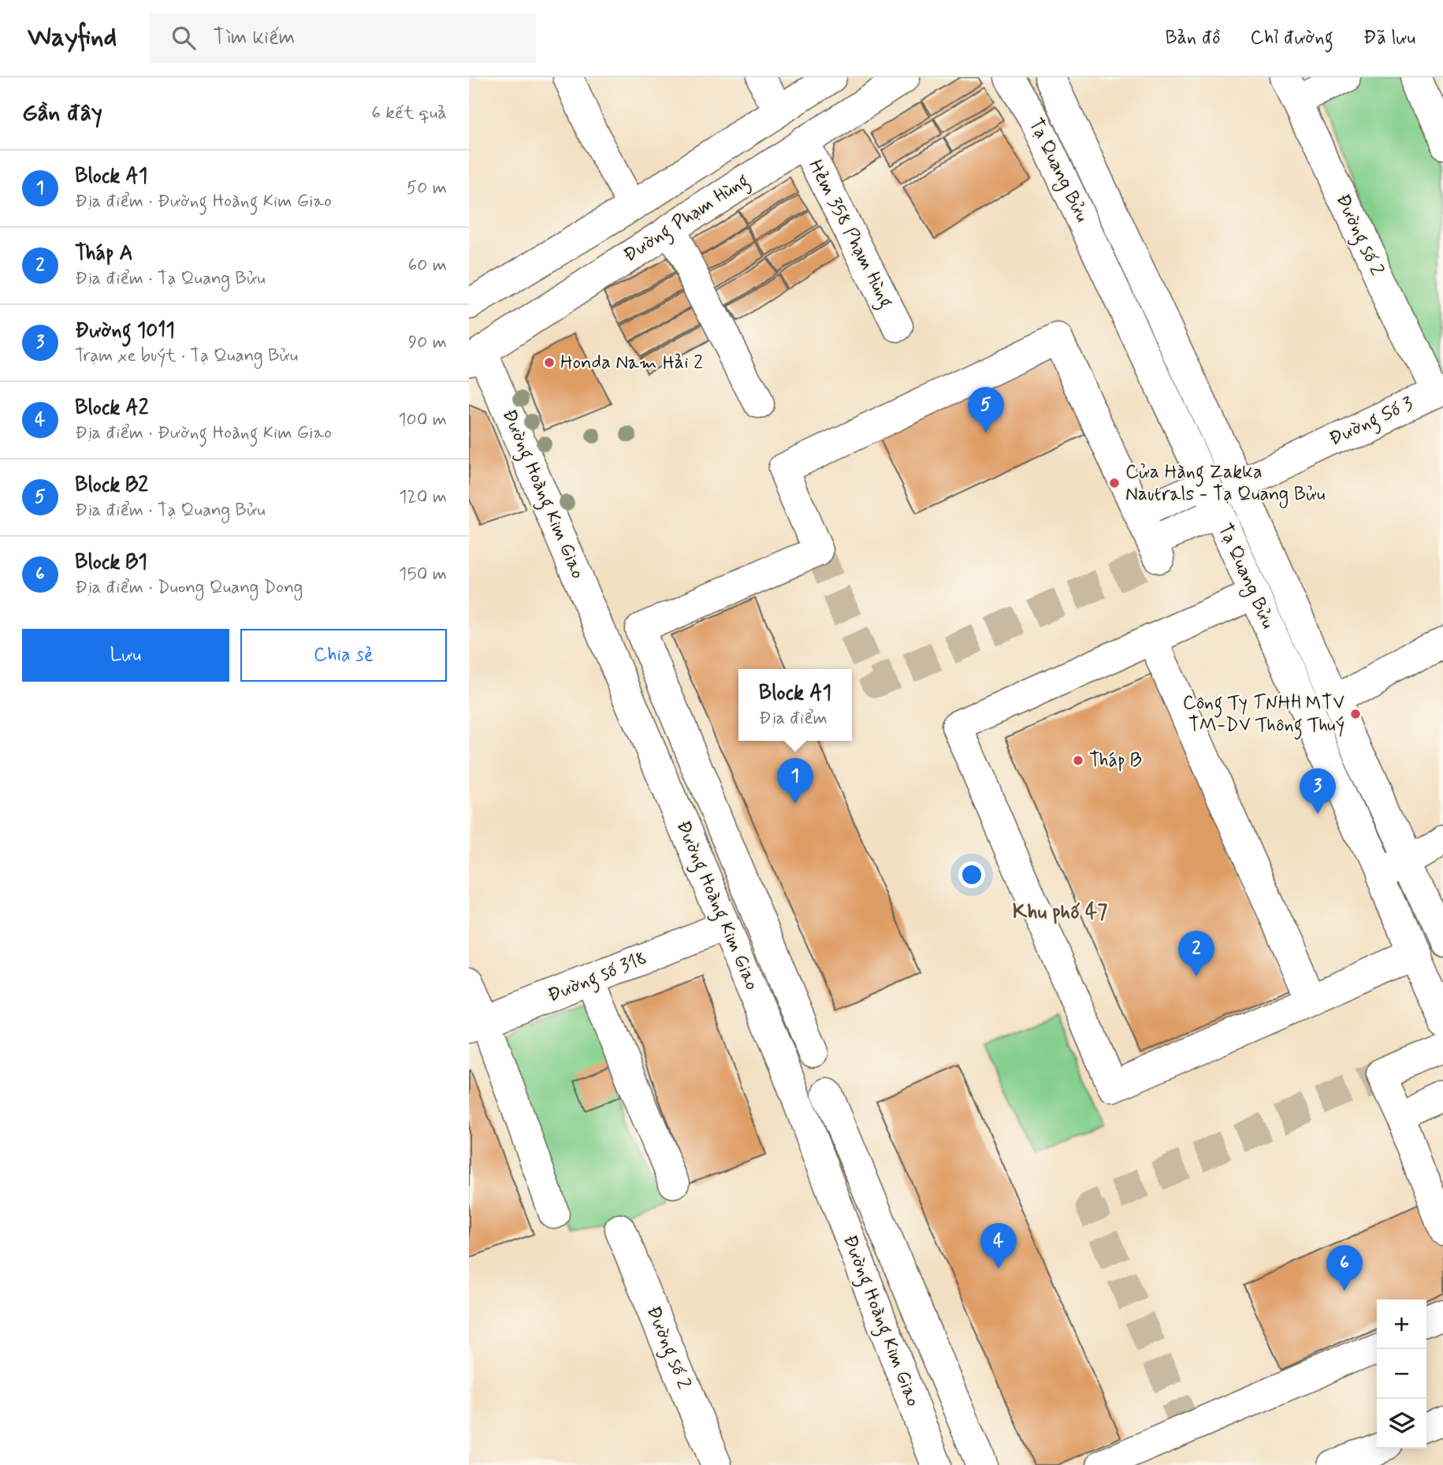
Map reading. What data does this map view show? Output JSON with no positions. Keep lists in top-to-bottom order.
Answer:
{
  "streets": {
    "street": [
      "Tạ Quang Bửu",
      "Đường Phạm Hùng",
      "Hẻm 358 Phạm Hùng",
      "Đường số 2",
      "Đường Số 3",
      "Đường Hoàng Kim Giao",
      "Đường số 318"
    ]
  },
  "crossings": [
    ["Tạ Quang Bửu", "Đường Số 3"],
    ["Đường Phạm Hùng", "Hẻm 358 Phạm Hùng"],
    ["Đường Phạm Hùng", "Đường Hoàng Kim Giao"],
    ["Đường số 2", "Đường Số 3"],
    ["Đường Hoàng Kim Giao", "Đường số 318"]
  ],
  "districts": ["Khu phố 47"],
  "places": [
    "Honda Nam Hải 2",
    "Cửa Hàng Zakka Nautrals - Tạ Quang Bửu",
    "Công Ty TNHH MTV TM-DV Thông Thuý",
    "Tháp B"
  ],
  "page": {
    "header": "Wayfind",
    "search": "Tìm kiếm",
    "nav": ["Bản đồ", "Chỉ đường", "Đã lưu"],
    "heading": ["Gần đây", "6 kết quả"],
    "list": [
      {
        "mark": "1",
        "name": "Block A1",
        "note": "Địa điểm · Đường Hoàng Kim Giao",
        "value": "50 m"
      },
      {
        "mark": "2",
        "name": "Tháp A",
        "note": "Địa điểm · Tạ Quang Bửu",
        "value": "60 m"
      },
      {
        "mark": "3",
        "name": "Đường 1011",
        "note": "Trạm xe buýt · Tạ Quang Bửu",
        "value": "90 m"
      },
      {
        "mark": "4",
        "name": "Block A2",
        "note": "Địa điểm · Đường Hoàng Kim Giao",
        "value": "100 m"
      },
      {
        "mark": "5",
        "name": "Block B2",
        "note": "Địa điểm · Tạ Quang Bửu",
        "value": "120 m"
      },
      {
        "mark": "6",
        "name": "Block B1",
        "note": "Địa điểm · Duong Quang Dong",
        "value": "150 m"
      }
    ],
    "pins": [
      "5",
      "1",
      "3",
      "2",
      "4",
      "6"
    ],
    "buttons": ["Lưu", "Chia sẻ"],
    "popup": ["Block A1", "Địa điểm"],
    "map_buttons": ["+", "−"]
  }
}
